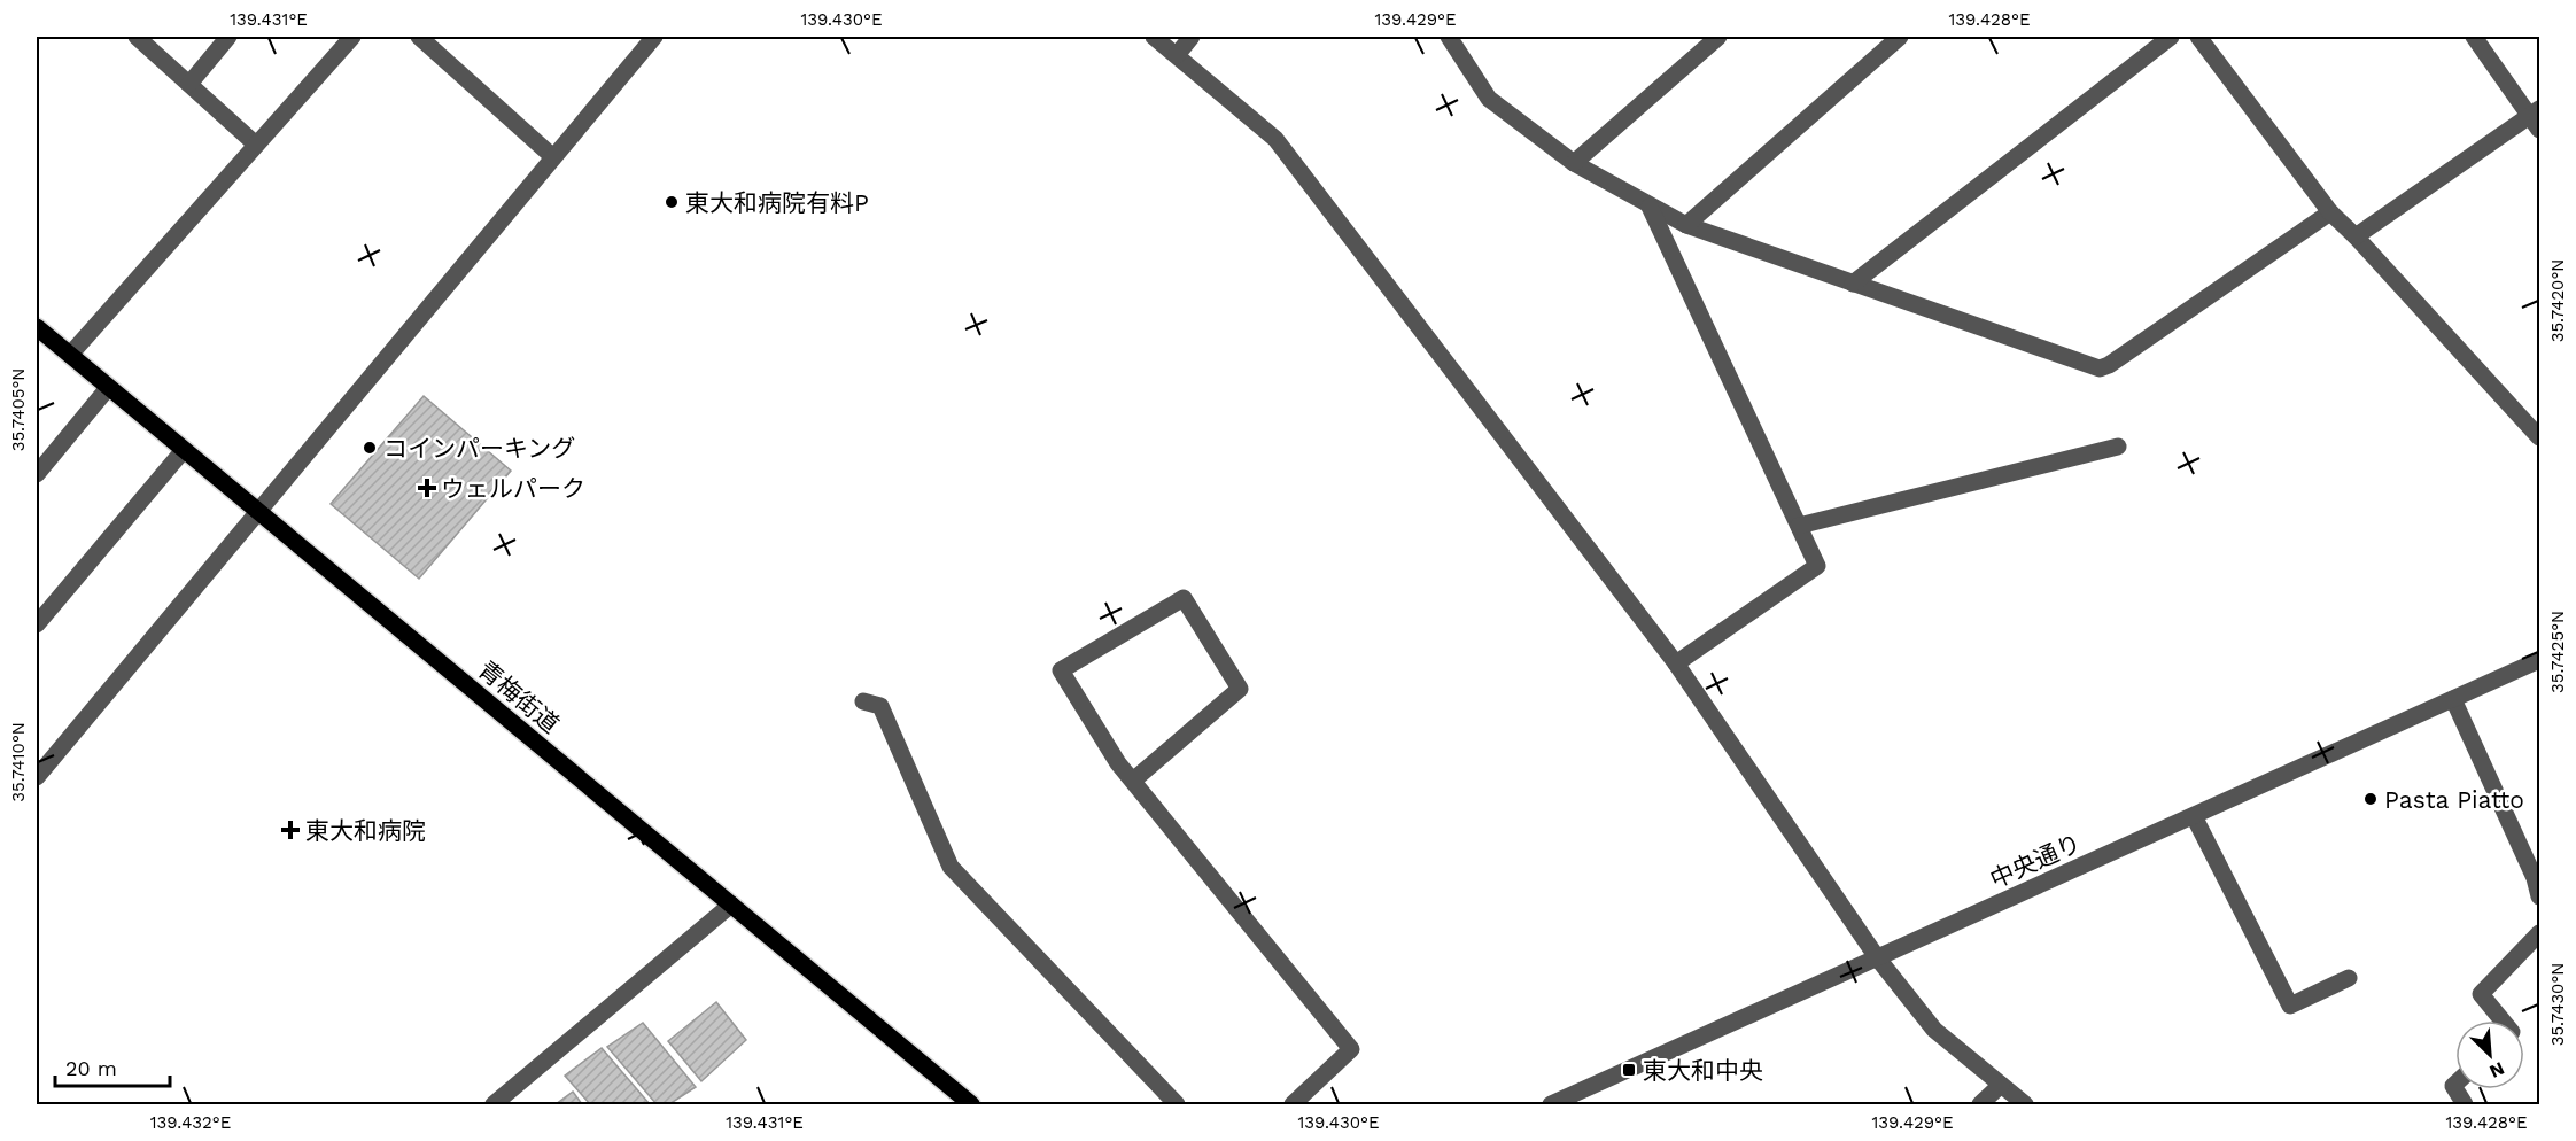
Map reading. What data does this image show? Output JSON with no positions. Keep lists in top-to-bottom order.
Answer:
{
  "streets": {
    "main road": ["青梅街道"],
    "street": ["中央通り"]
  },
  "places": {
    "other": ["東大和病院有料P", "コインパーキング", "Pasta Piatto"],
    "health": ["ウェルパーク", "東大和病院"],
    "transit": ["東大和中央"]
  },
  "scale_bar": "20 m",
  "north": "bottom right",
  "coordinates": [
    "139.431°E",
    "139.430°E",
    "139.429°E",
    "139.428°E",
    "35.7420°N",
    "35.7405°N",
    "35.7425°N",
    "35.7410°N",
    "35.7430°N",
    "139.432°E"
  ]
}
